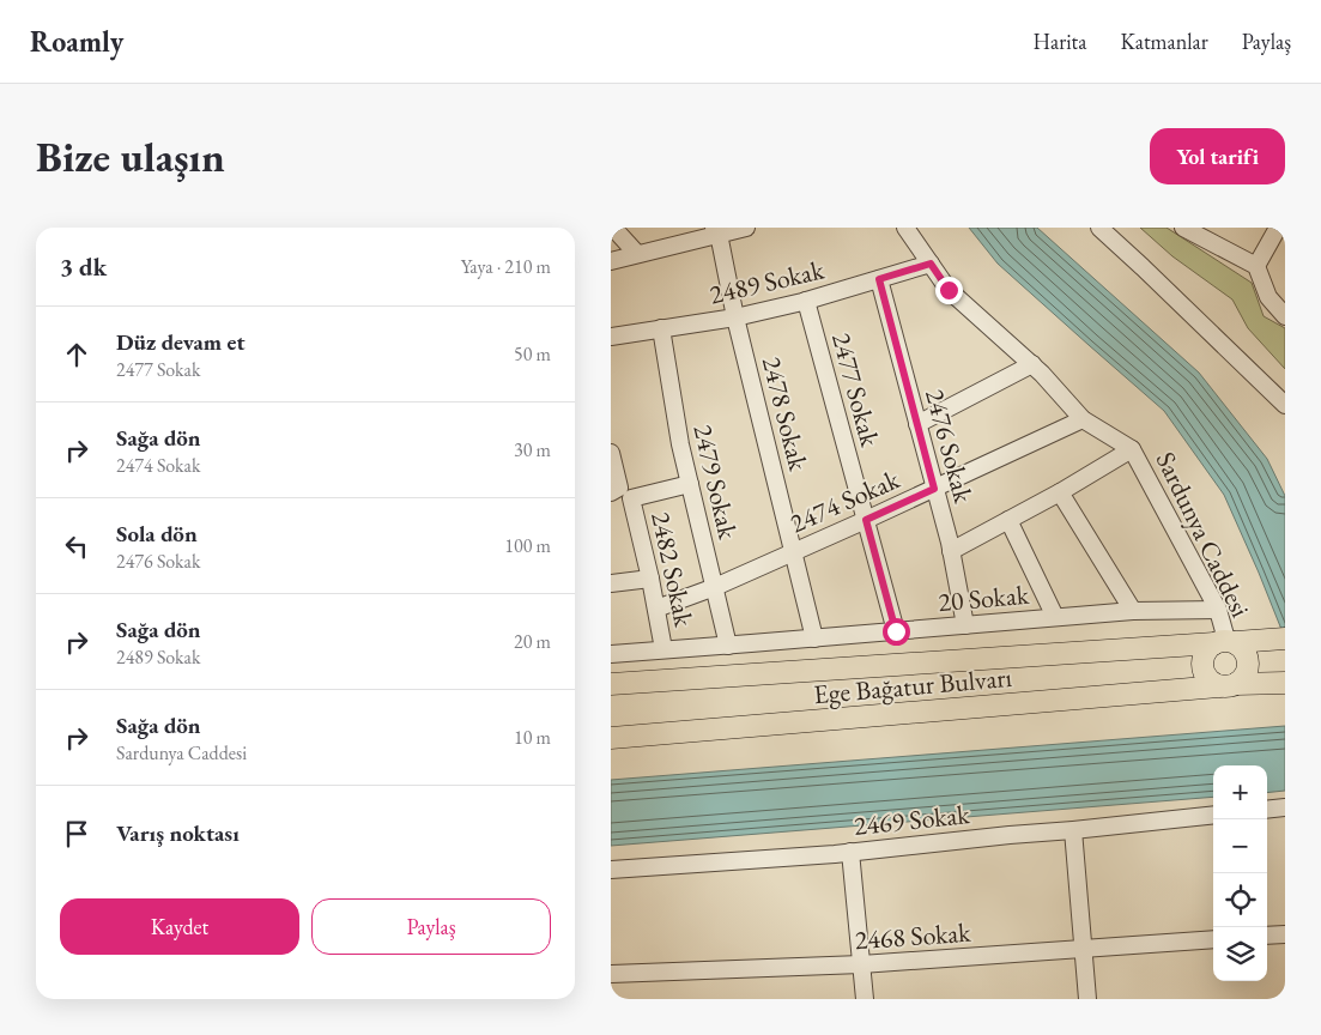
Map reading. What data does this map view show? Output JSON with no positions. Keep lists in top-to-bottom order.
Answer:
{
  "streets": {
    "main road": ["Ege Bağatur Bulvarı"],
    "street": [
      "2489 Sokak",
      "2477 Sokak",
      "2478 Sokak",
      "2476 Sokak",
      "2479 Sokak",
      "2474 Sokak",
      "Sardunya Caddesi",
      "2482 Sokak",
      "20 Sokak",
      "2469 Sokak",
      "2468 Sokak"
    ]
  },
  "crossings": [
    ["2489 Sokak", "2477 Sokak"],
    ["2489 Sokak", "2478 Sokak"],
    ["2489 Sokak", "2476 Sokak"],
    ["2489 Sokak", "2479 Sokak"],
    ["2489 Sokak", "Sardunya Caddesi"],
    ["2477 Sokak", "2474 Sokak"],
    ["2477 Sokak", "20 Sokak"],
    ["2478 Sokak", "2474 Sokak"],
    ["2478 Sokak", "20 Sokak"],
    ["2476 Sokak", "2474 Sokak"],
    ["2476 Sokak", "20 Sokak"],
    ["2479 Sokak", "2474 Sokak"],
    ["2479 Sokak", "20 Sokak"],
    ["2474 Sokak", "Sardunya Caddesi"],
    ["2474 Sokak", "2482 Sokak"],
    ["Sardunya Caddesi", "20 Sokak"],
    ["Sardunya Caddesi", "Ege Bağatur Bulvarı"],
    ["2482 Sokak", "20 Sokak"]
  ],
  "page": {
    "header": "Roamly",
    "nav": ["Harita", "Katmanlar", "Paylaş"],
    "buttons": [
      "Yol tarifi",
      ["Kaydet", "Paylaş"]
    ],
    "title": "Bize ulaşın",
    "heading": ["3 dk", "Yaya · 210 m"],
    "list": [
      ["Düz devam et", "2477 Sokak", "50 m"],
      ["Sağa dön", "2474 Sokak", "30 m"],
      ["Sola dön", "2476 Sokak", "100 m"],
      ["Sağa dön", "2489 Sokak", "20 m"],
      ["Sağa dön", "Sardunya Caddesi", "10 m"],
      "Varış noktası"
    ],
    "map_buttons": ["+", "−"]
  }
}
